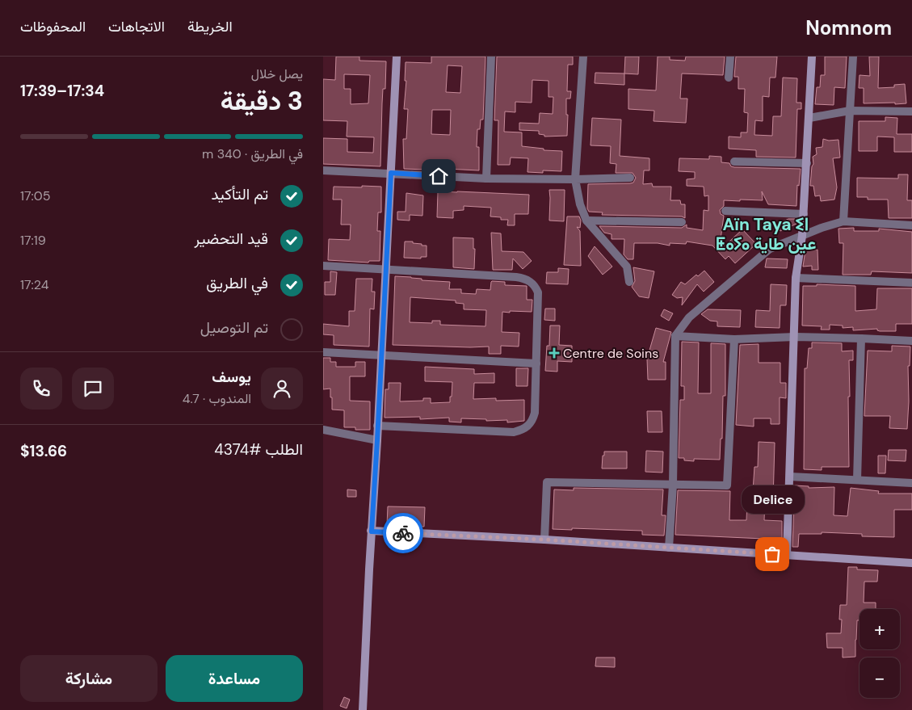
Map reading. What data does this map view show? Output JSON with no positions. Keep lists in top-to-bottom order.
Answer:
{
  "districts": ["Aïn Taya ⵉⵏ ⵟⴰⵢⴰ عين طاية"],
  "places": {
    "health": ["Centre de Soins"],
    "other": ["Delice"]
  },
  "page": {
    "header": "Nomnom",
    "nav": ["الخريطة", "الاتجاهات", "المحفوظات"],
    "heading": ["3 دقيقة", "يصل خلال", "17:34–17:39"],
    "panel": [
      "يوسف",
      "المندوب · 4.7",
      "الطلب #4374",
      "$13.66"
    ],
    "bar": "في الطريق · 340 m",
    "list": [
      ["تم التأكيد", "17:05"],
      ["قيد التحضير", "17:19"],
      ["في الطريق", "17:24"],
      "تم التوصيل"
    ],
    "bubble": "Delice",
    "map_buttons": ["+", "−"],
    "buttons": ["مساعدة", "مشاركة"]
  }
}
